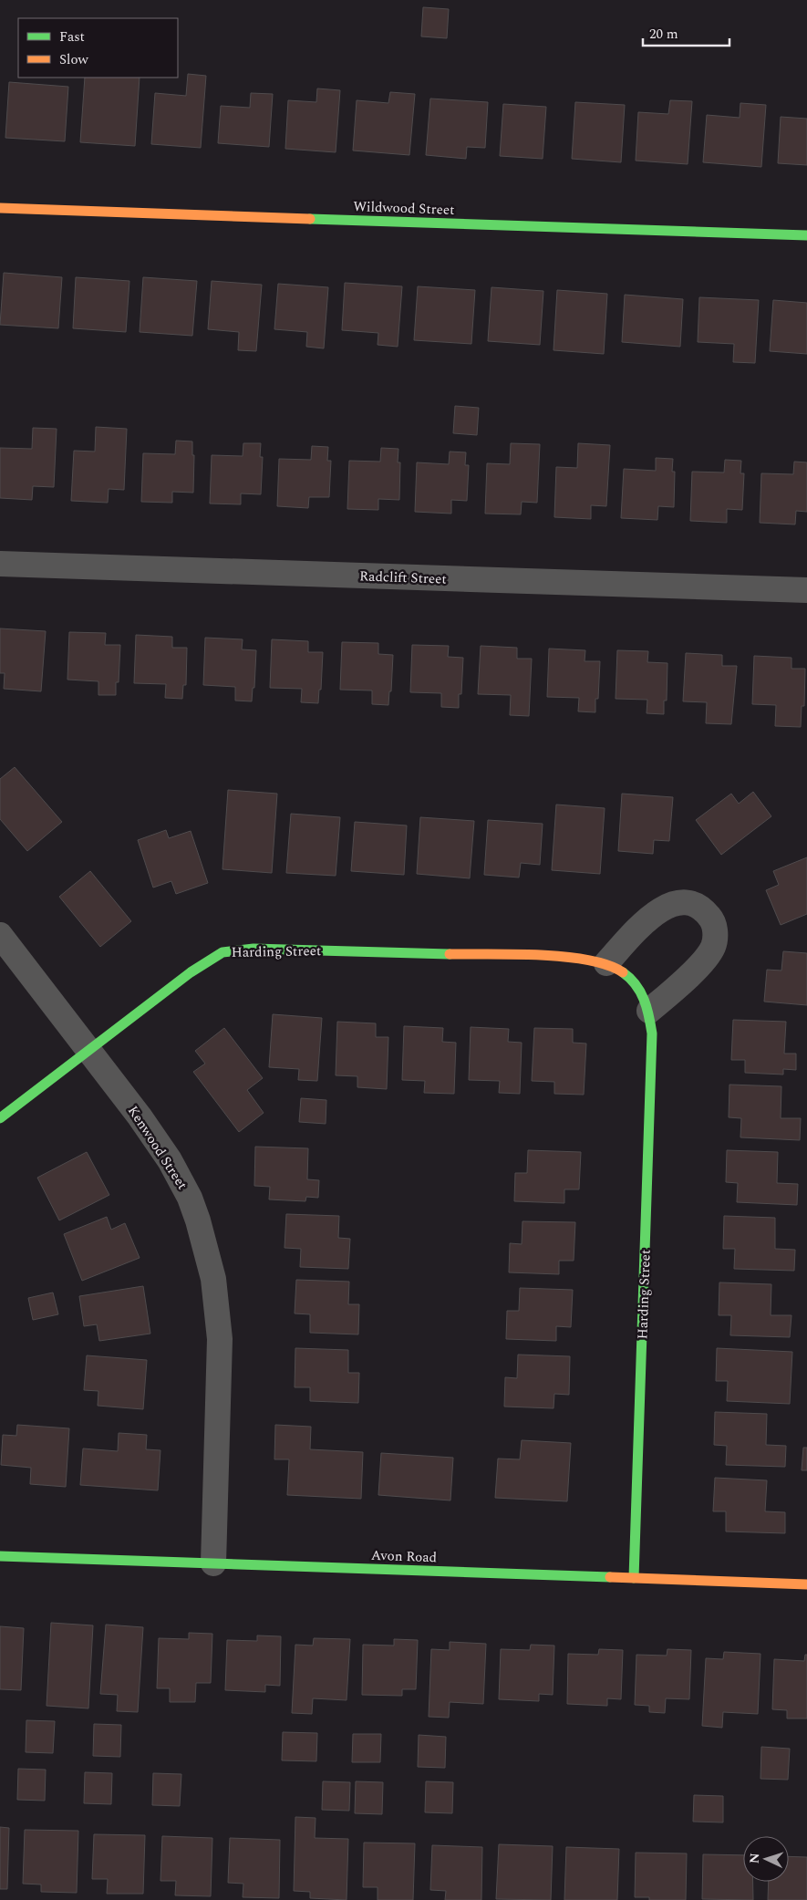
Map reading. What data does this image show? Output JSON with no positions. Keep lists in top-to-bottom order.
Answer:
{
  "streets": {
    "street": [
      "Wildwood Street",
      "Radclift Street",
      "Harding Street",
      "Kenwood Street",
      "Avon Road"
    ]
  },
  "crossings": [
    ["Harding Street", "Kenwood Street"],
    ["Harding Street", "Avon Road"],
    ["Kenwood Street", "Avon Road"]
  ],
  "legend": ["Fast", "Slow"],
  "scale_bar": "20 m",
  "north": "left"
}
